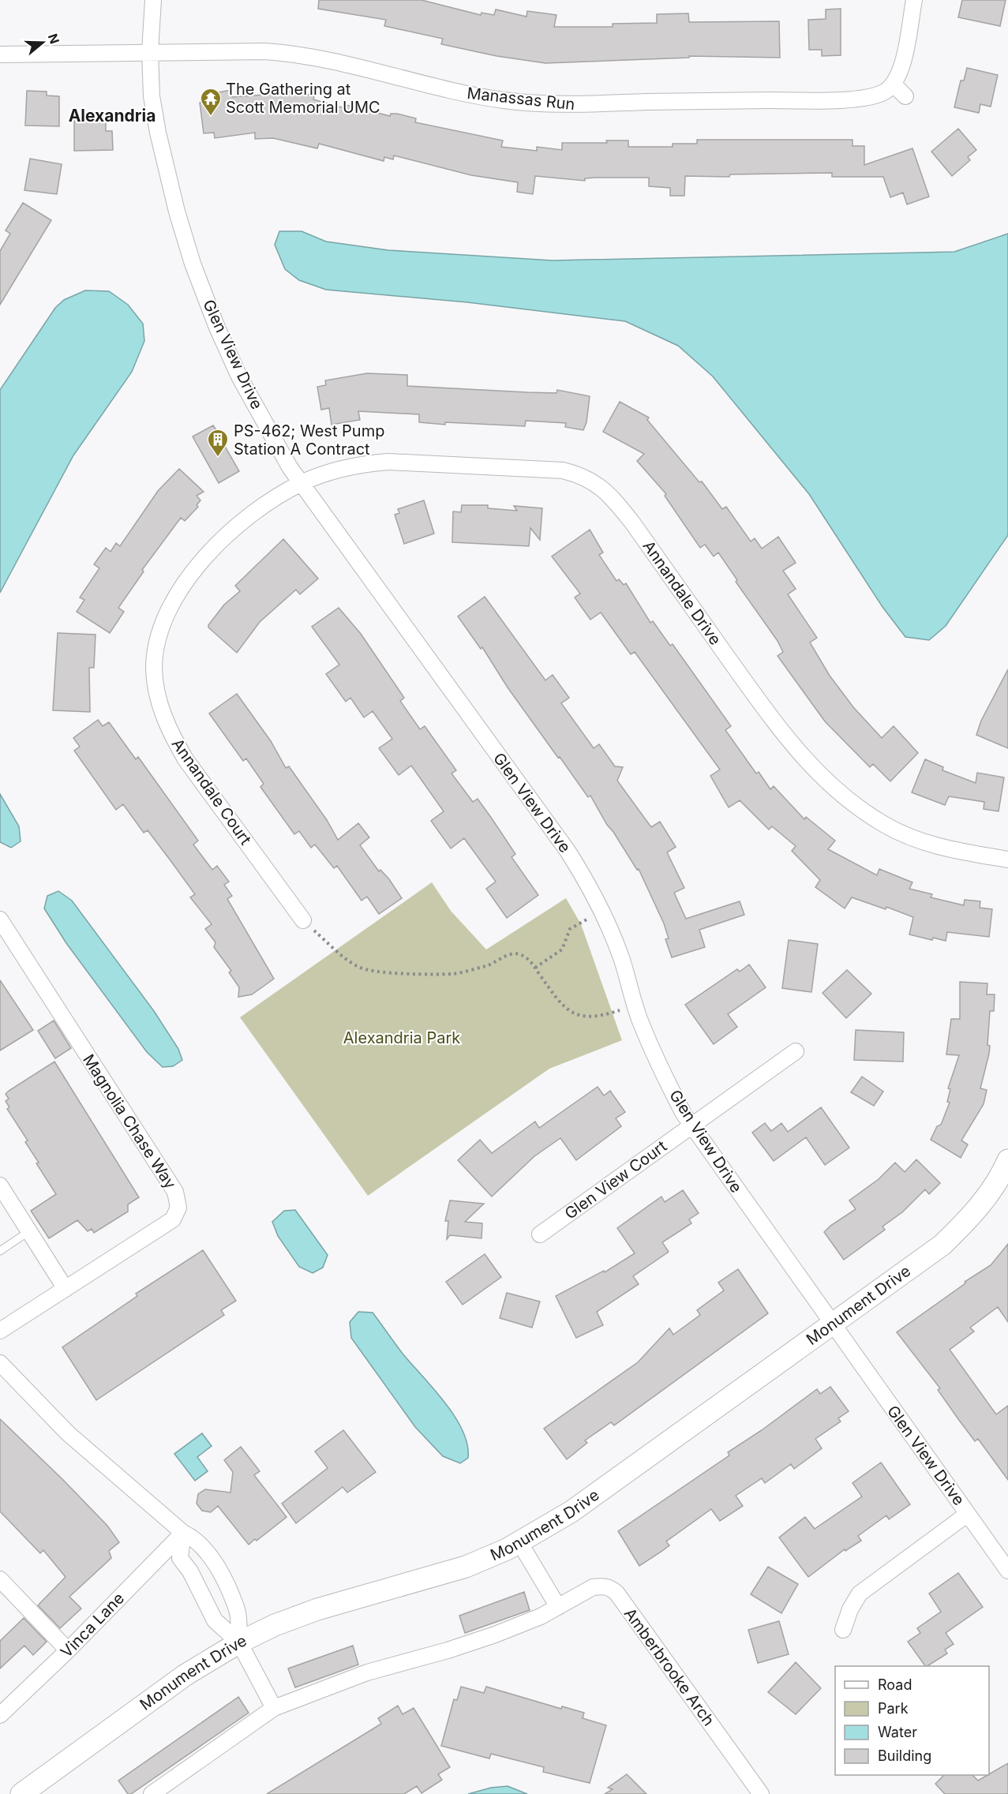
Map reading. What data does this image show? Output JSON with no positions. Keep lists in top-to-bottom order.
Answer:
{
  "streets": {
    "street": [
      "Manassas Run",
      "Glen View Drive",
      "Annandale Drive",
      "Annandale Court",
      "Magnolia Chase Way",
      "Glen View Court",
      "Monument Drive",
      "Vinca Lane",
      "Amberbrooke Arch"
    ]
  },
  "crossings": [
    ["Manassas Run", "Glen View Drive"],
    ["Glen View Drive", "Annandale Drive"],
    ["Glen View Drive", "Annandale Court"],
    ["Glen View Drive", "Glen View Court"],
    ["Glen View Drive", "Monument Drive"],
    ["Annandale Drive", "Annandale Court"]
  ],
  "districts": ["Alexandria"],
  "parks": ["Alexandria Park"],
  "places": {
    "temple": ["The Gathering at Scott Memorial UMC"],
    "building": ["PS-462; West Pump Station A Contract"]
  },
  "legend": [
    "Road",
    "Park",
    "Water",
    "Building"
  ],
  "north": "right"
}
